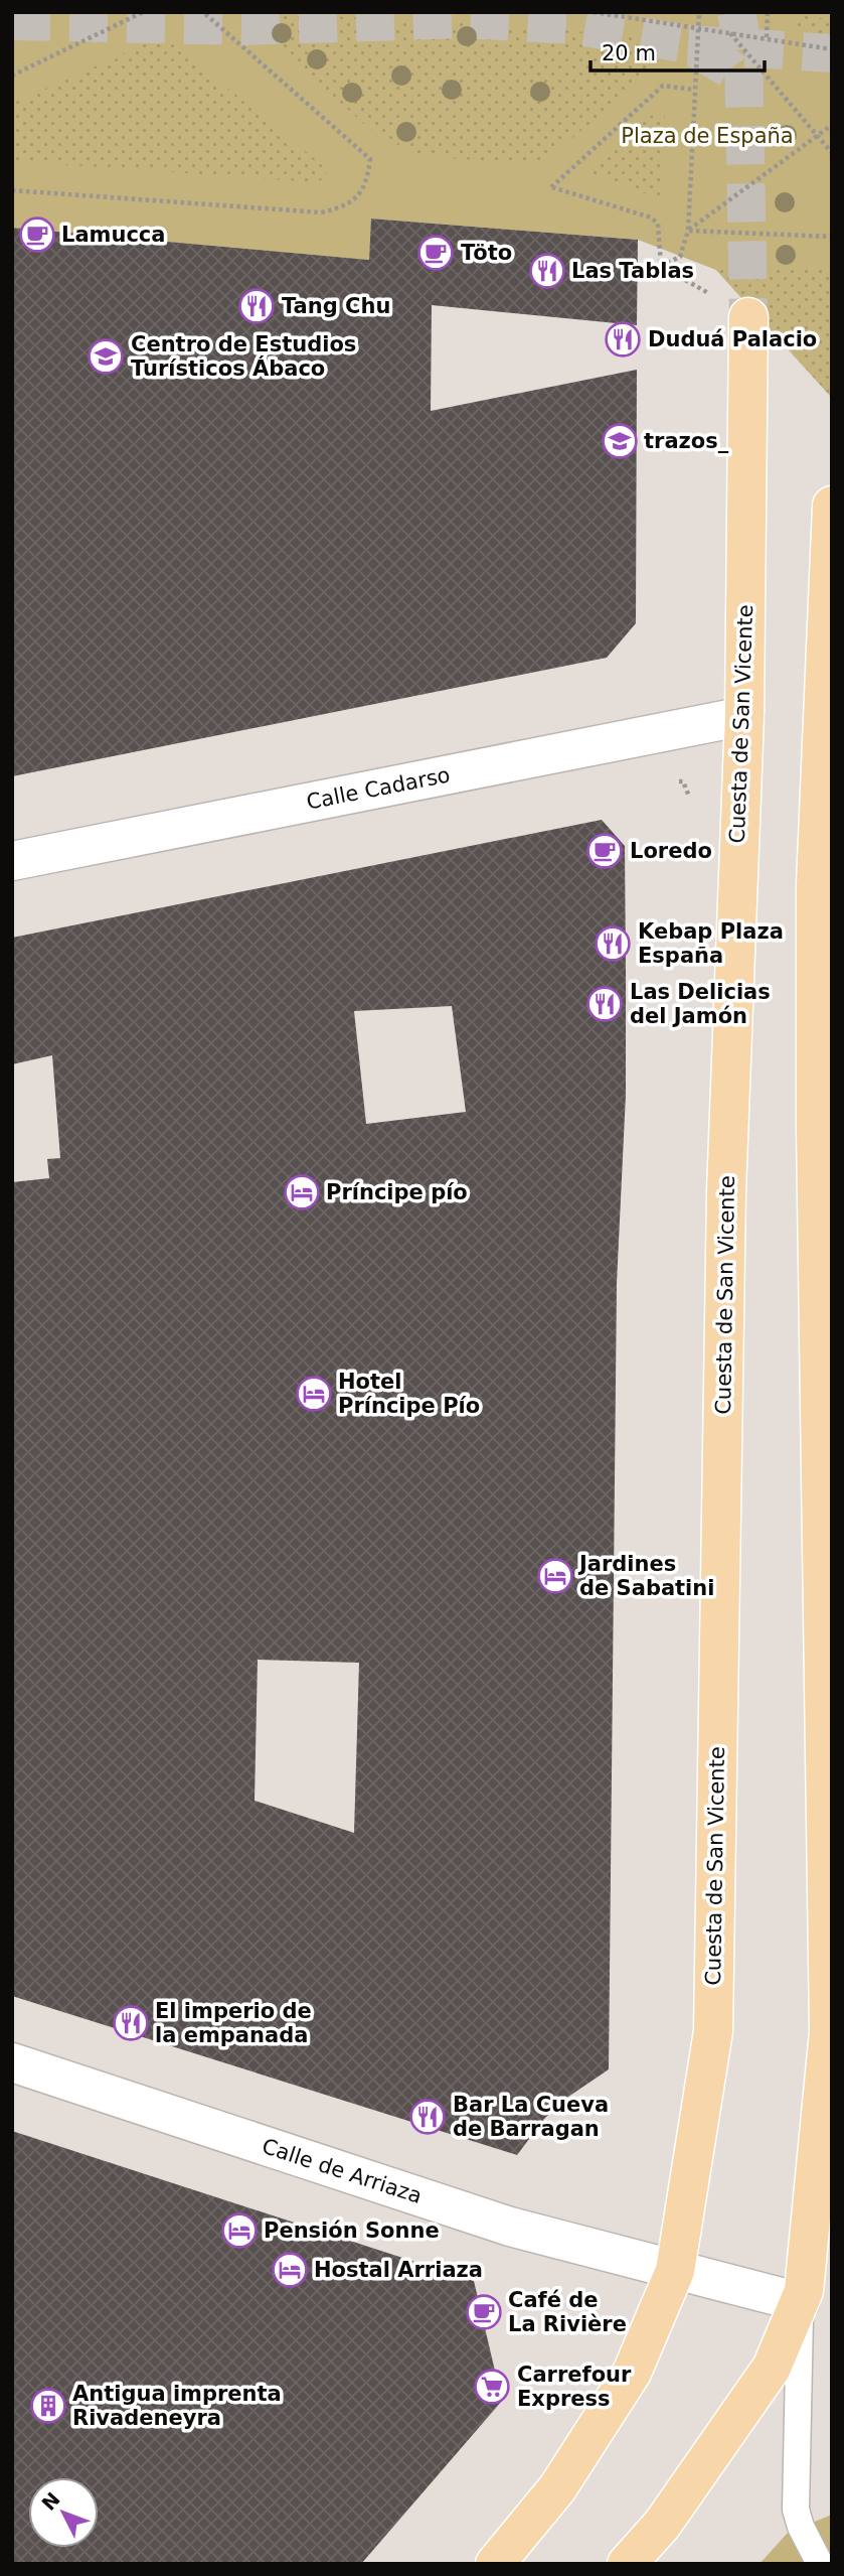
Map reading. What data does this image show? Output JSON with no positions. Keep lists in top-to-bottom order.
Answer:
{
  "streets": {
    "main road": ["Cuesta de San Vicente"],
    "street": ["Calle Cadarso", "Calle de Arriaza"]
  },
  "crossings": [
    ["Cuesta de San Vicente", "Calle Cadarso"],
    ["Cuesta de San Vicente", "Calle de Arriaza"]
  ],
  "parks": ["Plaza de España"],
  "places": {
    "cafe": [
      "Lamucca",
      "Töto",
      "Loredo",
      "Café de La Rivière"
    ],
    "restaurant": [
      "Las Tablas",
      "Tang Chu",
      "Duduá Palacio",
      "Kebap Plaza España",
      "Las Delicias del Jamón",
      "El imperio de la empanada",
      "Bar La Cueva de Barragan"
    ],
    "school or university": ["Centro de Estudios Turísticos Ábaco", "trazos_"],
    "hotel": [
      "Príncipe pío",
      "Hotel Príncipe Pío",
      "Jardines de Sabatini",
      "Pensión Sonne",
      "Hostal Arriaza"
    ],
    "supermarket": ["Carrefour Express"],
    "building": ["Antigua imprenta Rivadeneyra"]
  },
  "scale_bar": "20 m",
  "north": "top left"
}
